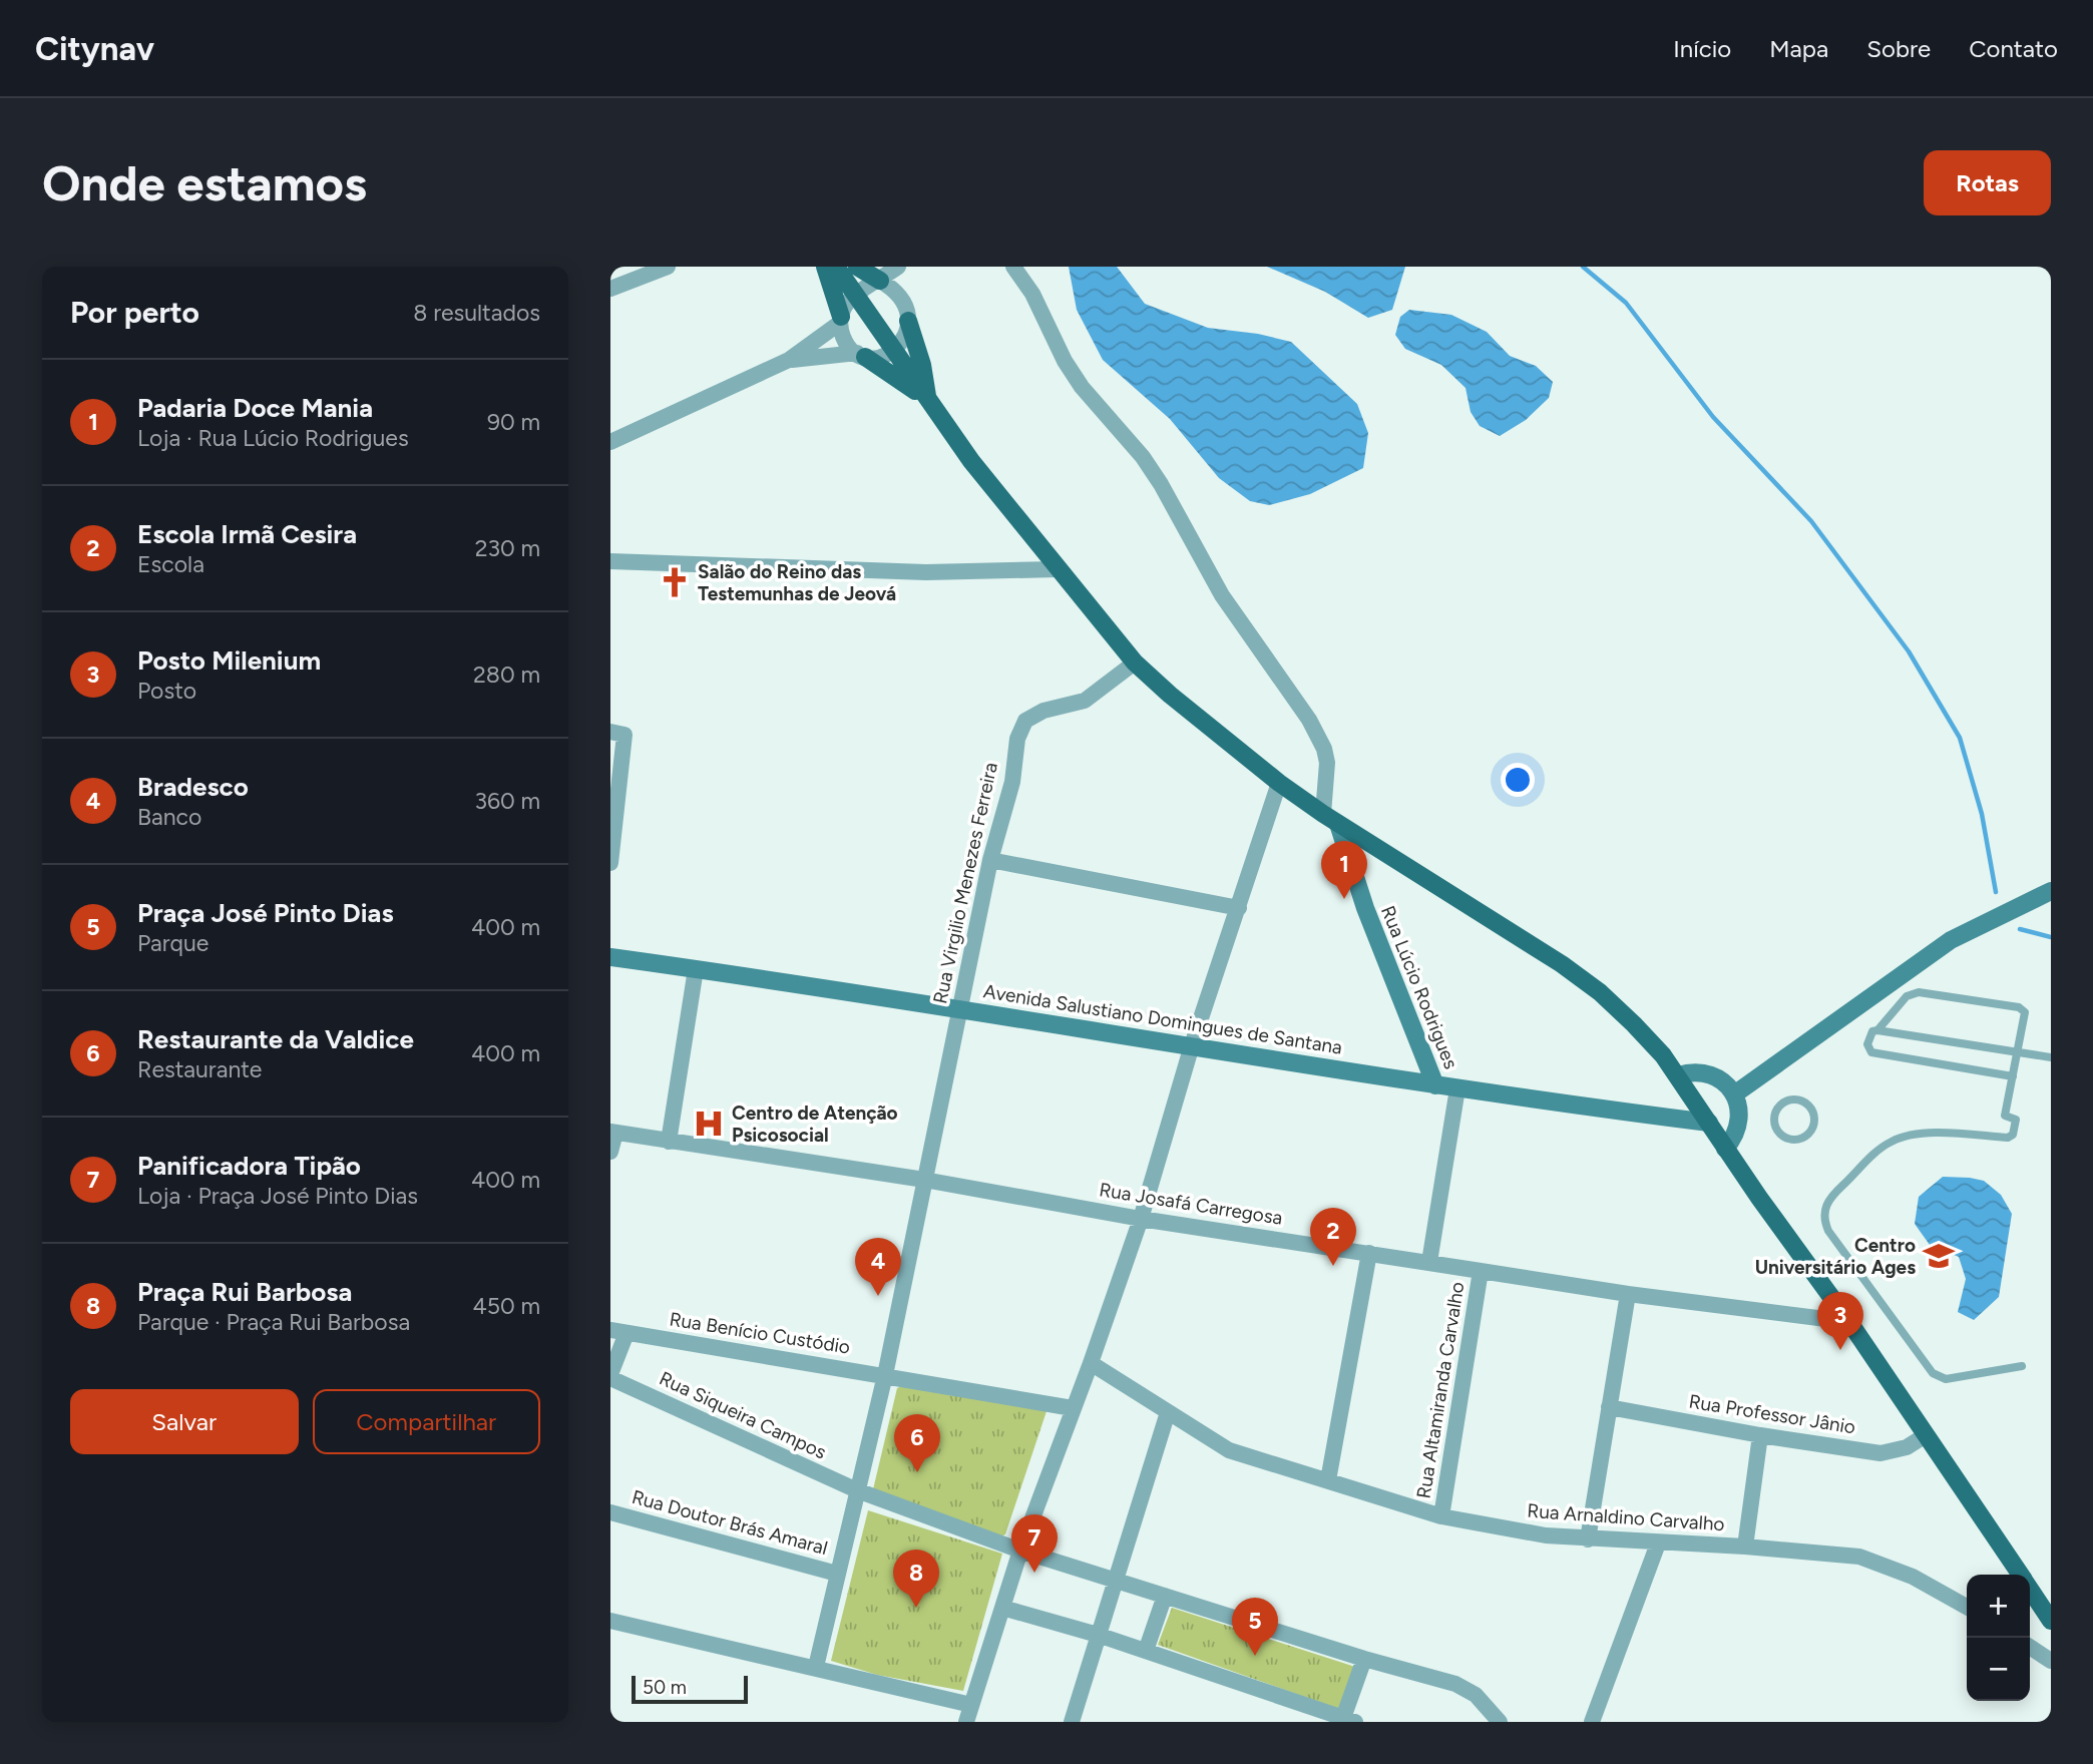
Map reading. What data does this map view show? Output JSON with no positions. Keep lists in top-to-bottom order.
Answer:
{
  "streets": {
    "street": [
      "Rua Virgilio Menezes Ferreira",
      "Rua Lúcio Rodrigues",
      "Avenida Salustiano Domingues de Santana",
      "Rua Josafá Carregosa",
      "Rua Benício Custódio",
      "Rua Altamiranda Carvalho",
      "Rua Professor Jânio",
      "Rua Siqueira Campos",
      "Rua Arnaldino Carvalho",
      "Rua Doutor Brás Amaral"
    ]
  },
  "crossings": [
    ["Rua Virgilio Menezes Ferreira", "Avenida Salustiano Domingues de Santana"],
    ["Rua Virgilio Menezes Ferreira", "Rua Josafá Carregosa"],
    ["Rua Virgilio Menezes Ferreira", "Rua Benício Custódio"],
    ["Rua Virgilio Menezes Ferreira", "Rua Siqueira Campos"],
    ["Rua Virgilio Menezes Ferreira", "Rua Doutor Brás Amaral"],
    ["Rua Lúcio Rodrigues", "Avenida Salustiano Domingues de Santana"],
    ["Rua Josafá Carregosa", "Rua Altamiranda Carvalho"],
    ["Rua Altamiranda Carvalho", "Rua Arnaldino Carvalho"]
  ],
  "places": {
    "church": ["Salão do Reino das Testemunhas de Jeová"],
    "hospital": ["Centro de Atenção Psicosocial"],
    "school or university": ["Centro Universitário Ages"]
  },
  "scale_bar": "50 m",
  "page": {
    "header": "Citynav",
    "nav": [
      "Início",
      "Mapa",
      "Sobre",
      "Contato"
    ],
    "buttons": [
      "Rotas",
      ["Salvar", "Compartilhar"]
    ],
    "title": "Onde estamos",
    "heading": ["Por perto", "8 resultados"],
    "list": [
      {
        "mark": "1",
        "name": "Padaria Doce Mania",
        "note": "Loja · Rua Lúcio Rodrigues",
        "value": "90 m"
      },
      {
        "mark": "2",
        "name": "Escola Irmã Cesira",
        "note": "Escola",
        "value": "230 m"
      },
      {
        "mark": "3",
        "name": "Posto Milenium",
        "note": "Posto",
        "value": "280 m"
      },
      {
        "mark": "4",
        "name": "Bradesco",
        "note": "Banco",
        "value": "360 m"
      },
      {
        "mark": "5",
        "name": "Praça José Pinto Dias",
        "note": "Parque",
        "value": "400 m"
      },
      {
        "mark": "6",
        "name": "Restaurante da Valdice",
        "note": "Restaurante",
        "value": "400 m"
      },
      {
        "mark": "7",
        "name": "Panificadora Tipão",
        "note": "Loja · Praça José Pinto Dias",
        "value": "400 m"
      },
      {
        "mark": "8",
        "name": "Praça Rui Barbosa",
        "note": "Parque · Praça Rui Barbosa",
        "value": "450 m"
      }
    ],
    "pins": [
      "1",
      "2",
      "4",
      "3",
      "6",
      "7",
      "8",
      "5"
    ],
    "map_buttons": ["+", "−"],
    "scale": "50 m"
  }
}
